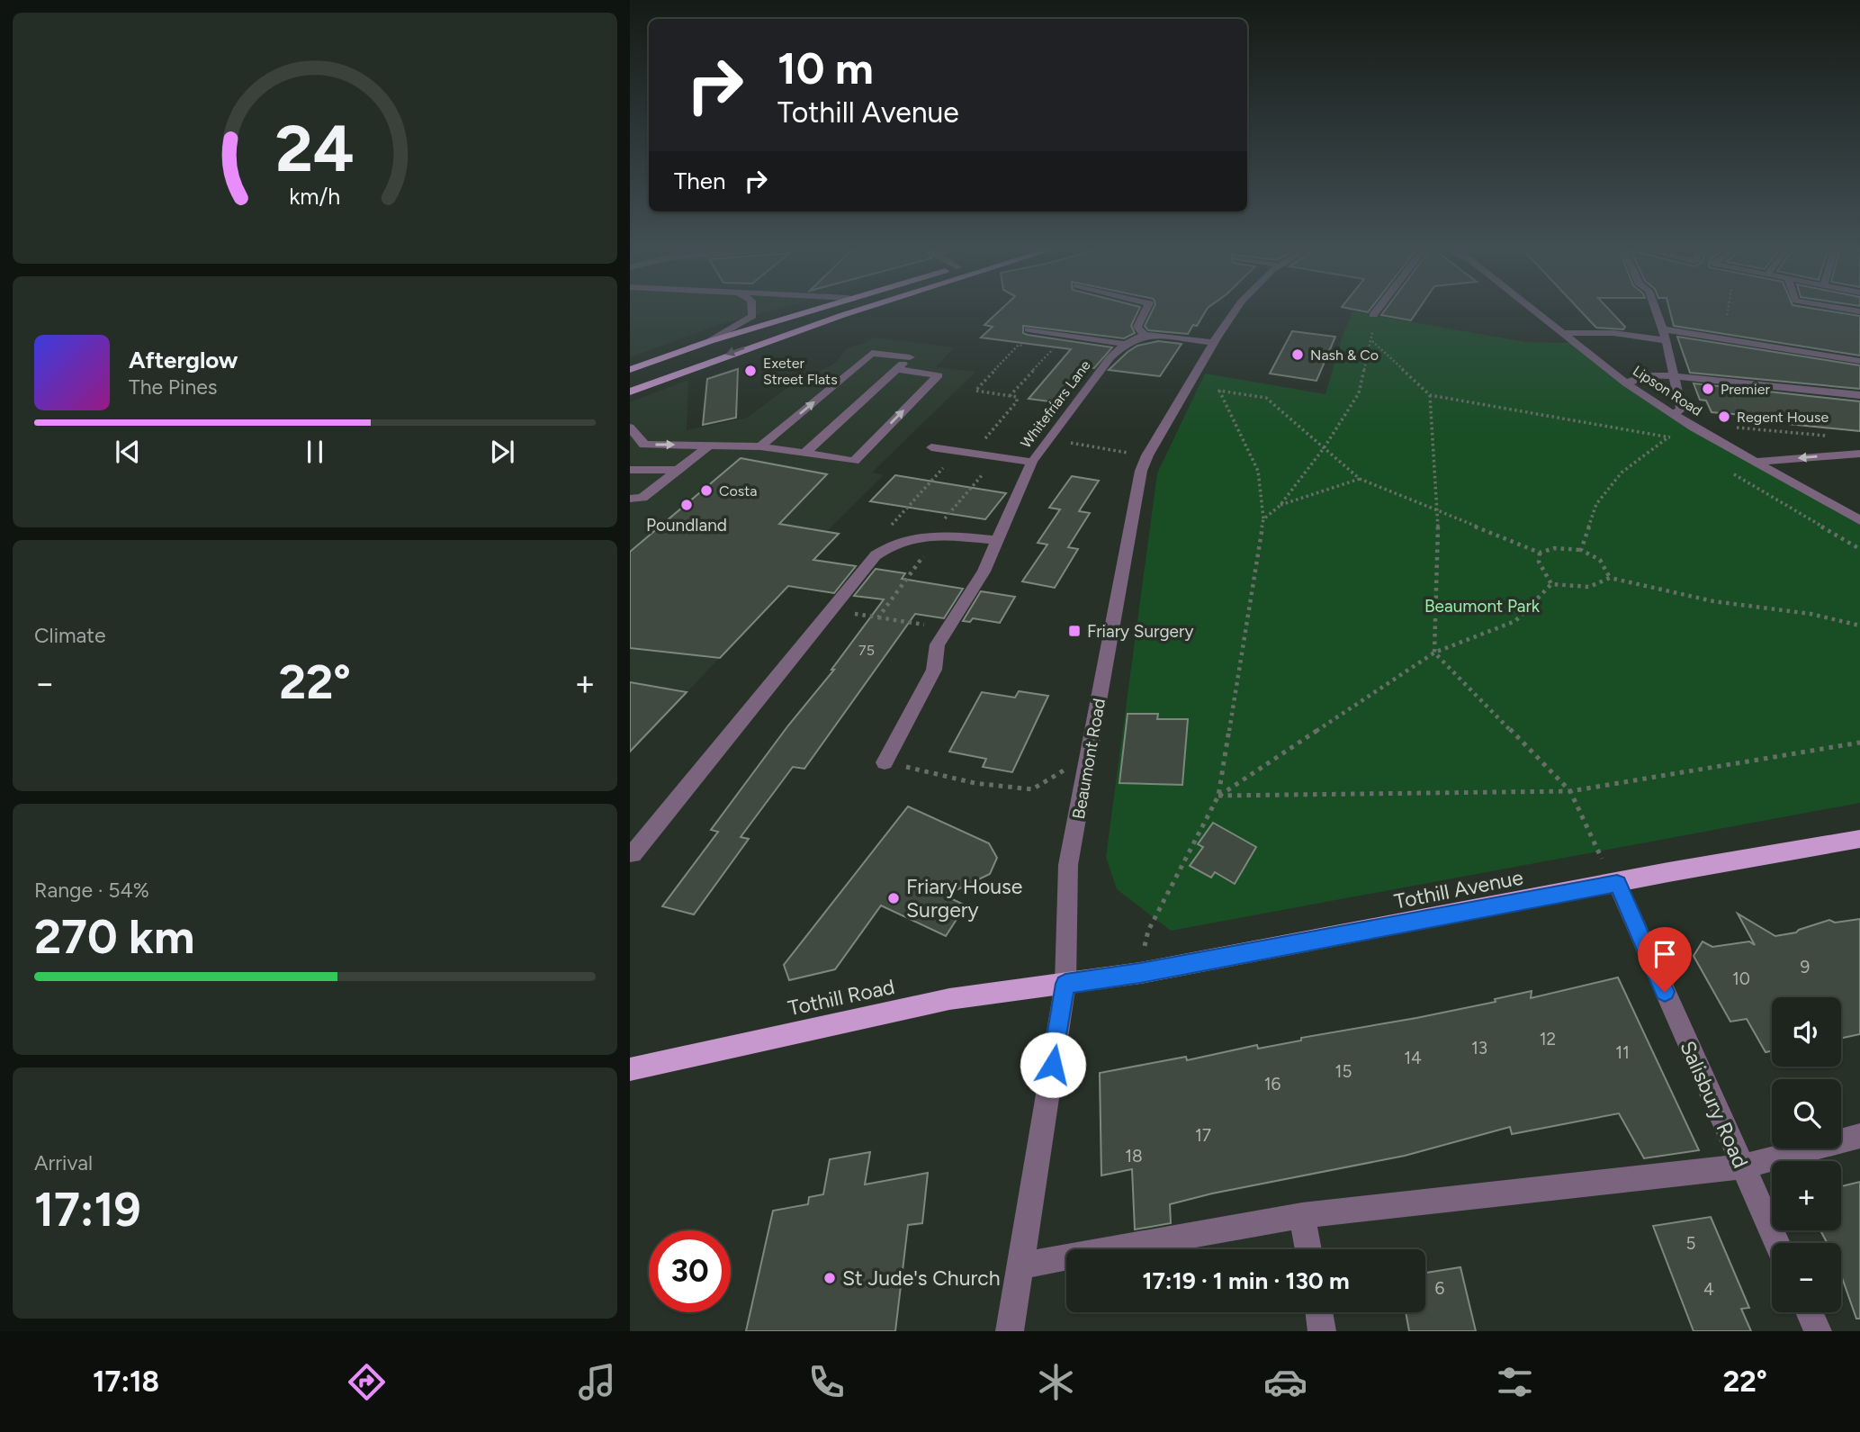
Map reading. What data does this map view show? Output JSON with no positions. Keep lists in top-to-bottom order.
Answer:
{
  "streets": {
    "main road": ["Tothill Avenue", "Tothill Road"],
    "street": [
      "Lipson Road",
      "Whitefriars Lane",
      "Beaumont Road",
      "Salisbury Road"
    ]
  },
  "crossings": [
    ["Beaumont Road", "Tothill Avenue"],
    ["Beaumont Road", "Tothill Road"],
    ["Tothill Avenue", "Tothill Road"],
    ["Tothill Avenue", "Salisbury Road"]
  ],
  "parks": ["Beaumont Park"],
  "places": {
    "other": [
      "Nash & Co",
      "Exeter Street Flats",
      "Premier",
      "Regent House",
      "Costa",
      "Poundland",
      "Friary House Surgery",
      "St Jude's Church"
    ],
    "transit": ["Friary Surgery"]
  },
  "house_numbers": [
    "75",
    "9",
    "10",
    "12",
    "13",
    "11",
    "14",
    "15",
    "16",
    "17",
    "18",
    "5",
    "6",
    "4"
  ],
  "page": {
    "turn": ["10 m", "Tothill Avenue"],
    "then": "Then",
    "song": ["Afterglow", "The Pines"],
    "tile": [
      "Climate",
      ["Range · 54%", "270 km"],
      ["Arrival", "17:19"]
    ],
    "heat": ["−", "22°", "+"],
    "map_buttons": ["+", "−"],
    "limit": "30",
    "trip": "17:19 · 1 min · 130 m",
    "tabs": ["17:18", "22°"],
    "gauge": ["24", "km/h"]
  }
}
